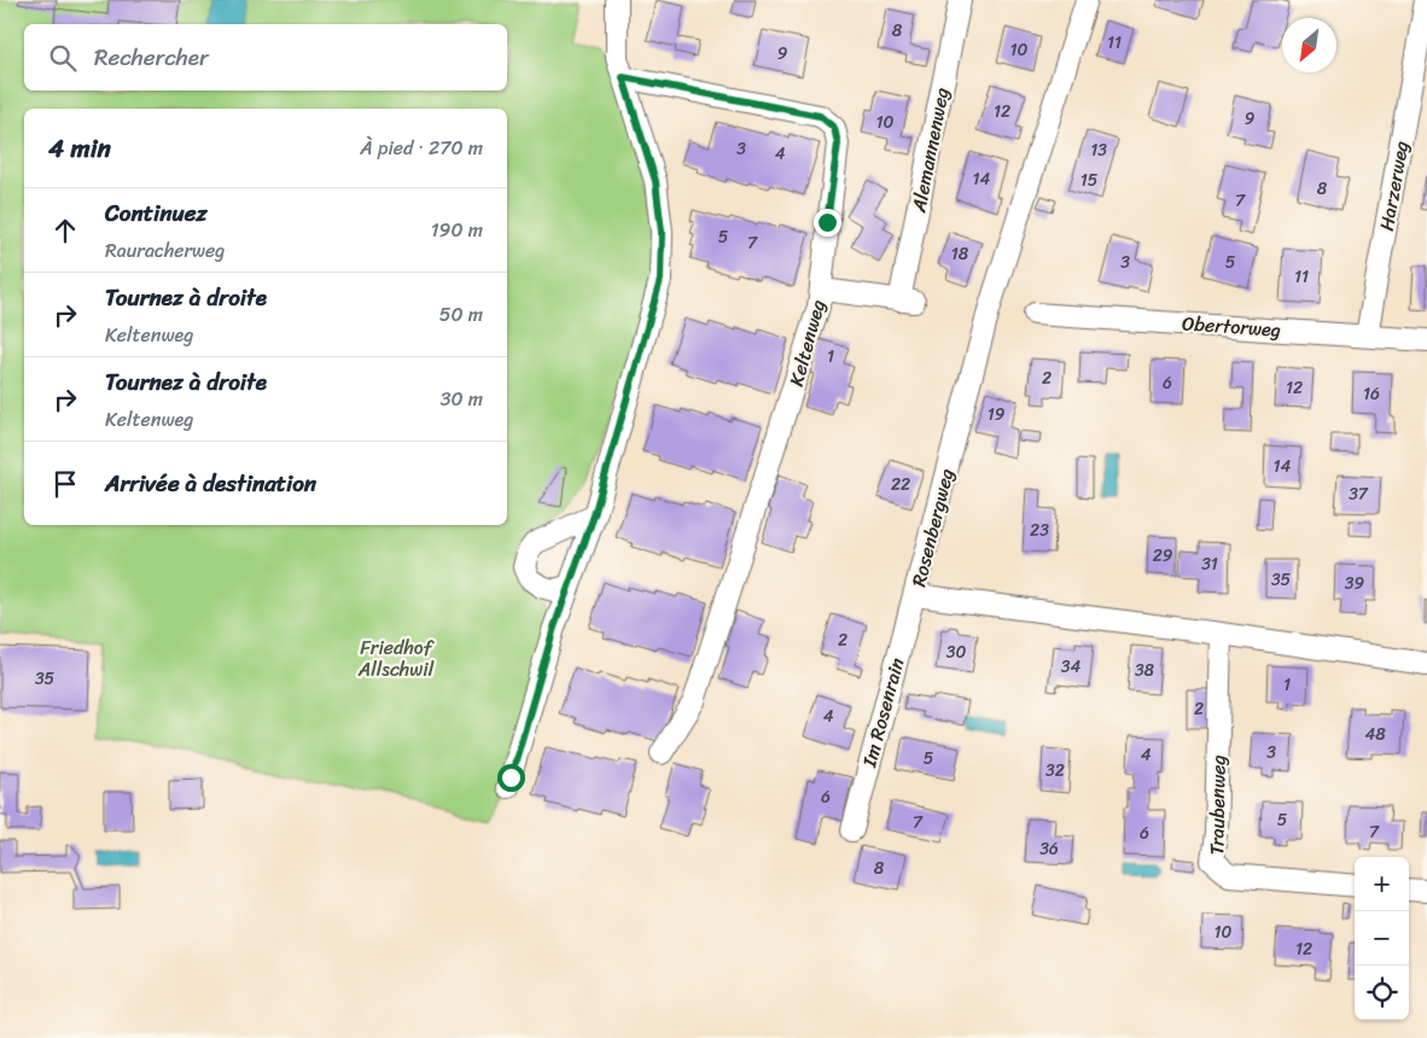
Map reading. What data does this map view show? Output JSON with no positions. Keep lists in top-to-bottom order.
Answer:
{
  "streets": {
    "street": [
      "Alemannenweg",
      "Harzerweg",
      "Obertorweg",
      "Keltenweg",
      "Rosenbergweg",
      "Im Rosenrain",
      "Traubenweg"
    ]
  },
  "crossings": [
    ["Harzerweg", "Obertorweg"],
    ["Rosenbergweg", "Im Rosenrain"],
    ["Rosenbergweg", "Traubenweg"]
  ],
  "parks": ["Friedhof Allschwil"],
  "house_numbers": [
    "8",
    "11",
    "10",
    "9",
    "12",
    "9",
    "10",
    "3",
    "13",
    "4",
    "14",
    "15",
    "8",
    "7",
    "5",
    "7",
    "18",
    "3",
    "5",
    "11",
    "1",
    "2",
    "6",
    "12",
    "16",
    "19",
    "14",
    "22",
    "37",
    "23",
    "29",
    "31",
    "35",
    "39",
    "2",
    "30",
    "34",
    "38",
    "35",
    "1",
    "2",
    "4",
    "48",
    "3",
    "4",
    "5",
    "32",
    "6",
    "5",
    "7",
    "7",
    "6",
    "36",
    "8",
    "10",
    "12"
  ],
  "north": "bottom left",
  "page": {
    "search": "Rechercher",
    "heading": ["4 min", "À pied · 270 m"],
    "list": [
      ["Continuez", "Rauracherweg", "190 m"],
      ["Tournez à droite", "Keltenweg", "50 m"],
      ["Tournez à droite", "Keltenweg", "30 m"],
      "Arrivée à destination"
    ],
    "map_buttons": ["+", "−"]
  }
}
